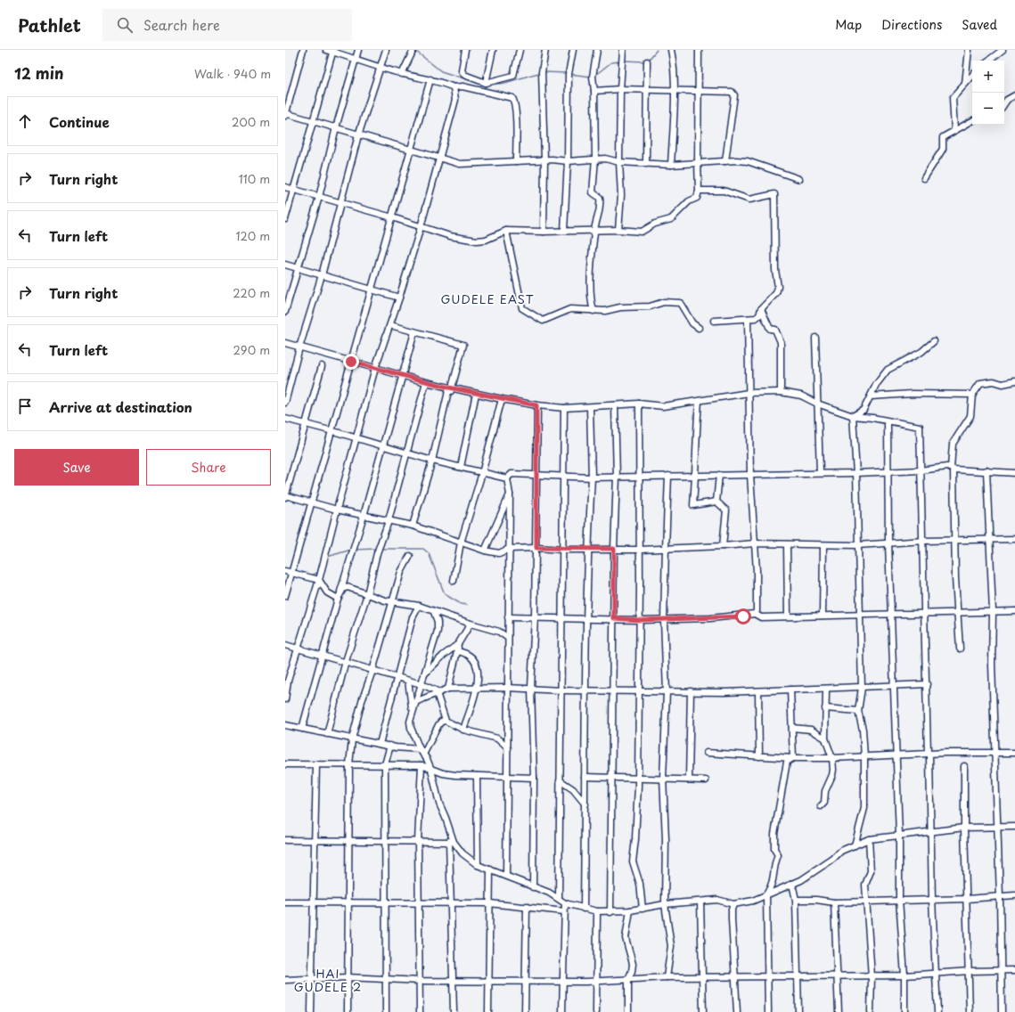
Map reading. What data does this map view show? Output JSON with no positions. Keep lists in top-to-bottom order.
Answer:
{
  "districts": ["GUDELE EAST", "HAI GUDELE 2"],
  "page": {
    "header": "Pathlet",
    "search": "Search here",
    "nav": ["Map", "Directions", "Saved"],
    "heading": ["12 min", "Walk · 940 m"],
    "map_buttons": ["+", "−"],
    "list": [
      ["Continue", "200 m"],
      ["Turn right", "110 m"],
      ["Turn left", "120 m"],
      ["Turn right", "220 m"],
      ["Turn left", "290 m"],
      "Arrive at destination"
    ],
    "buttons": ["Save", "Share"]
  }
}
